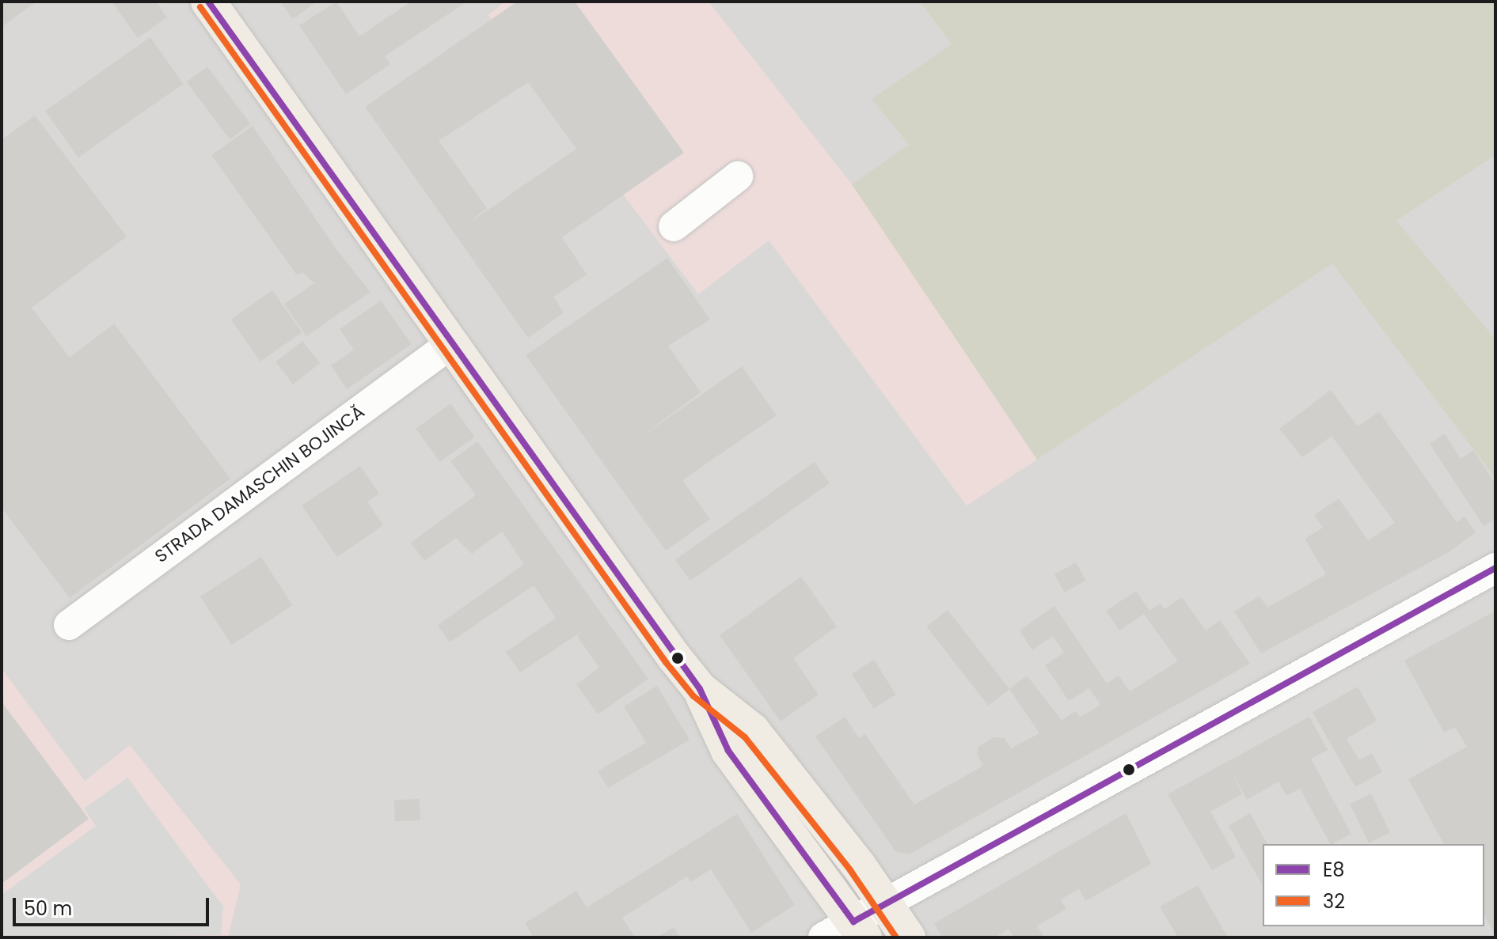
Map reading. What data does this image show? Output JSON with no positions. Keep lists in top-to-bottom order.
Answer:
{
  "streets": {
    "street": ["STRADA DAMASCHIN BOJINCĂ"]
  },
  "lines": ["transit line E8", "transit line 32"],
  "legend": ["E8", "32"],
  "scale_bar": "50 m"
}
